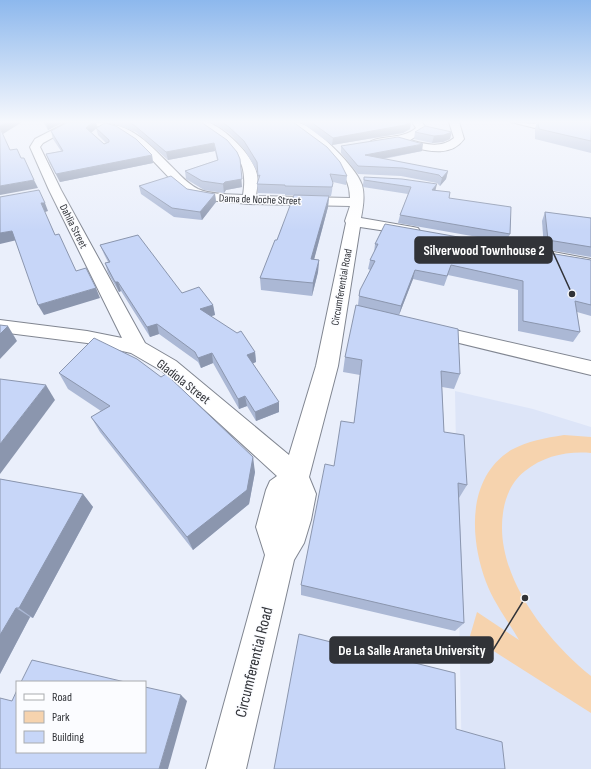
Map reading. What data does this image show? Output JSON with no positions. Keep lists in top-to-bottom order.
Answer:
{
  "streets": {
    "street": [
      "Dama de Noche Street",
      "Dahlia Street",
      "Circumferential Road",
      "Gladiola Street"
    ]
  },
  "crossings": [
    ["Dama de Noche Street", "Circumferential Road"],
    ["Dahlia Street", "Gladiola Street"],
    ["Circumferential Road", "Gladiola Street"]
  ],
  "places": ["Silverwood Townhouse 2", "De La Salle Araneta University"],
  "legend": ["Road", "Park", "Building"]
}
